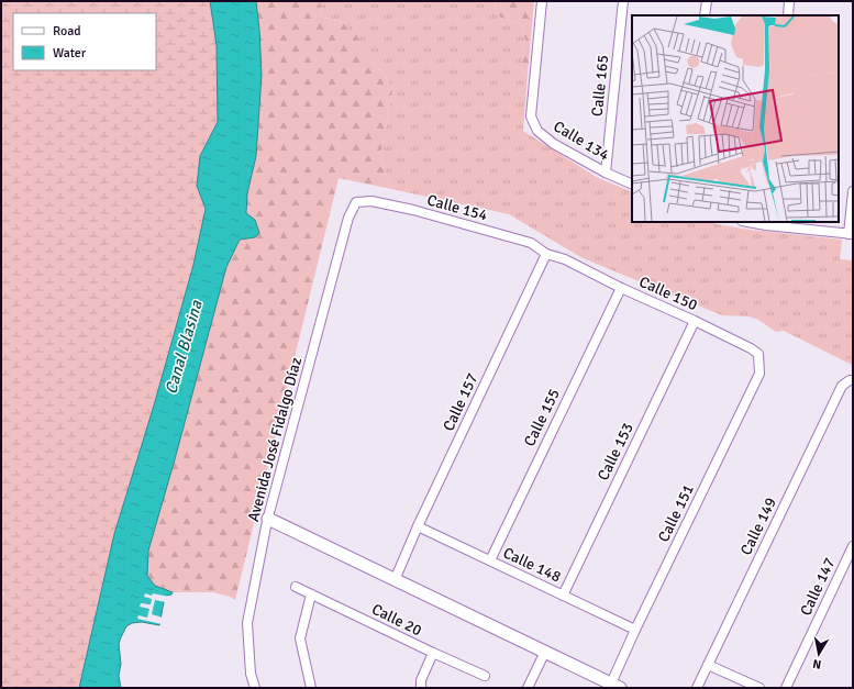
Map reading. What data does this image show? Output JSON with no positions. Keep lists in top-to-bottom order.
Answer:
{
  "streets": {
    "street": [
      "Calle 165",
      "Calle 134",
      "Calle 154",
      "Calle 150",
      "Calle 157",
      "Calle 155",
      "Avenida José Fidalgo Díaz",
      "Calle 153",
      "Calle 151",
      "Calle 149",
      "Calle 148",
      "Calle 147",
      "Calle 20"
    ]
  },
  "crossings": [
    ["Calle 165", "Calle 134"],
    ["Calle 154", "Calle 150"],
    ["Calle 154", "Calle 157"],
    ["Calle 154", "Avenida José Fidalgo Díaz"],
    ["Calle 150", "Calle 157"],
    ["Calle 150", "Calle 155"],
    ["Calle 150", "Calle 153"],
    ["Calle 150", "Calle 151"],
    ["Calle 157", "Calle 148"],
    ["Calle 155", "Calle 148"],
    ["Calle 153", "Calle 148"],
    ["Calle 151", "Calle 148"]
  ],
  "water": ["Canal Blasina"],
  "legend": ["Road", "Water"],
  "north": "bottom"
}
